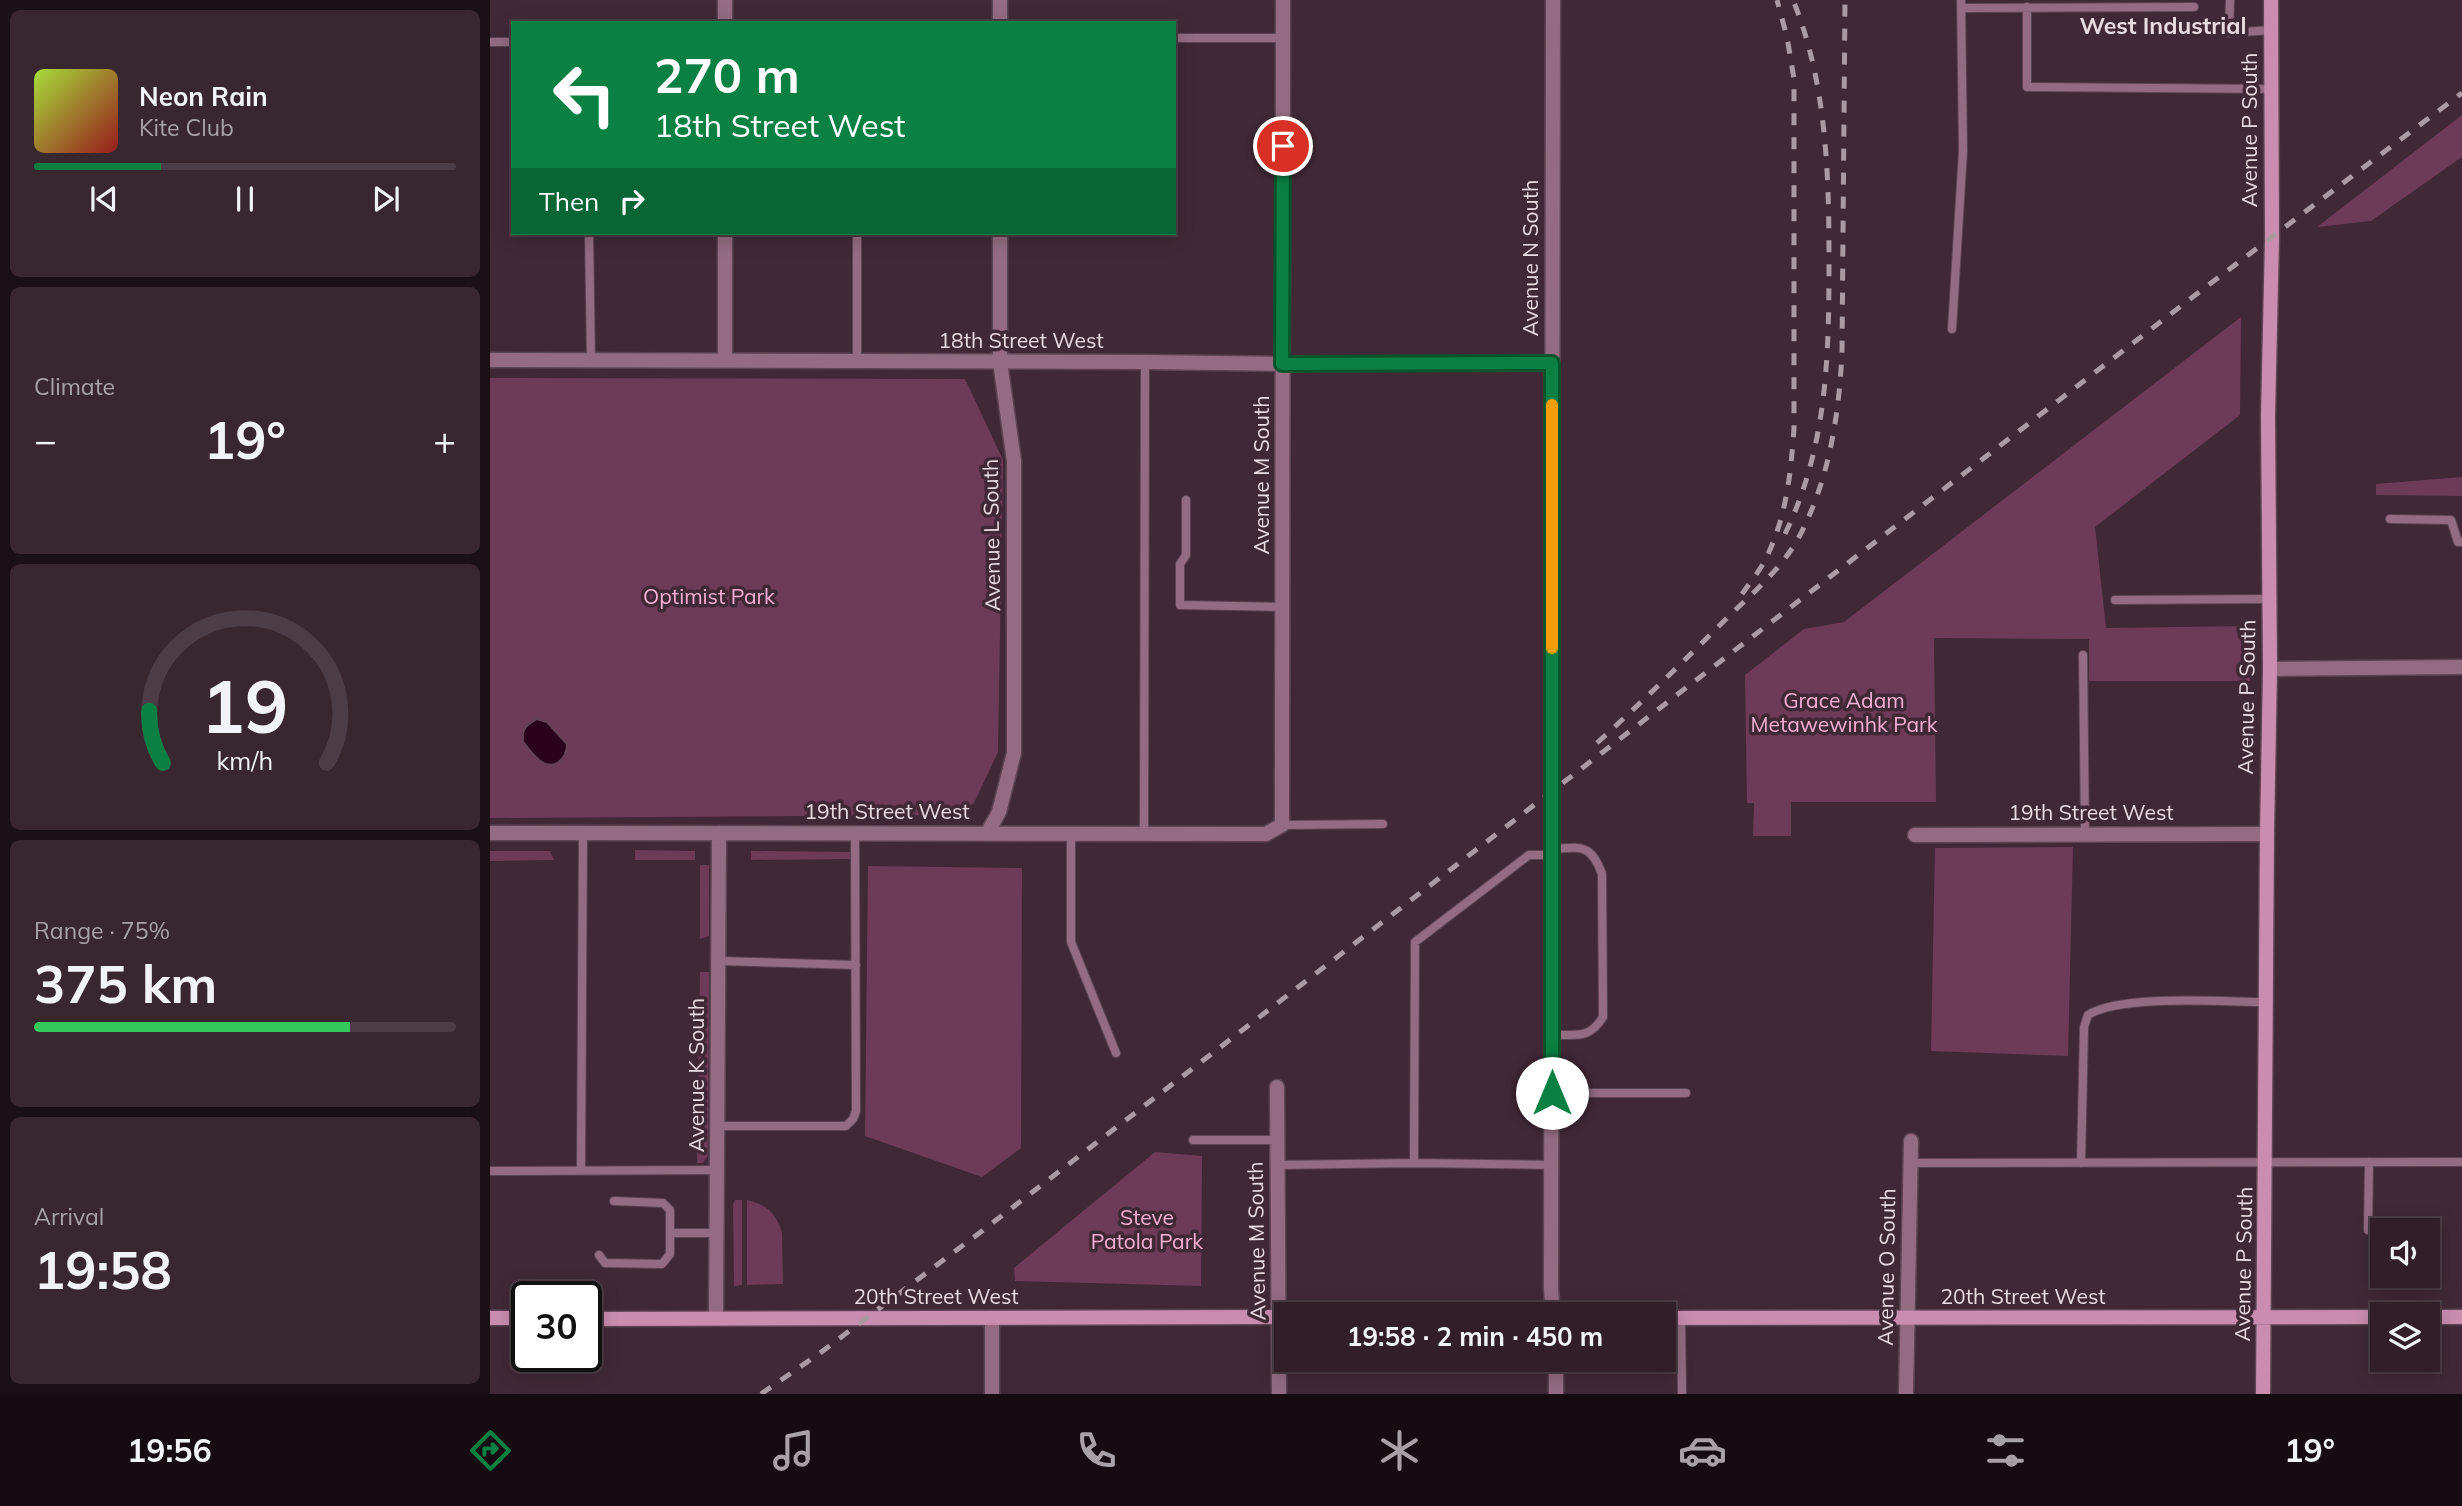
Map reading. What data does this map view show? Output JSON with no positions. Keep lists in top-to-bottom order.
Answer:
{
  "streets": {
    "main road": ["Avenue P South", "20th Street West"],
    "street": [
      "Avenue N South",
      "18th Street West",
      "Avenue M South",
      "Avenue L South",
      "19th Street West",
      "Avenue K South",
      "Avenue O South"
    ]
  },
  "crossings": [
    ["Avenue P South", "19th Street West"],
    ["Avenue P South", "20th Street West"],
    ["Avenue N South", "18th Street West"],
    ["18th Street West", "Avenue M South"],
    ["18th Street West", "Avenue L South"],
    ["Avenue M South", "19th Street West"],
    ["Avenue L South", "19th Street West"],
    ["19th Street West", "Avenue K South"],
    ["Avenue K South", "20th Street West"],
    ["Avenue O South", "20th Street West"]
  ],
  "districts": ["West Industrial"],
  "parks": ["Optimist Park", "Grace Adam Metawewinhk Park", "Steve Patola Park"],
  "page": {
    "turn": ["270 m", "18th Street West"],
    "song": ["Neon Rain", "Kite Club"],
    "then": "Then",
    "tile": [
      "Climate",
      ["Range · 75%", "375 km"],
      ["Arrival", "19:58"]
    ],
    "heat": ["−", "19°", "+"],
    "limit": "30",
    "trip": "19:58 · 2 min · 450 m",
    "tabs": ["19:56", "19°"],
    "gauge": ["19", "km/h"]
  }
}
